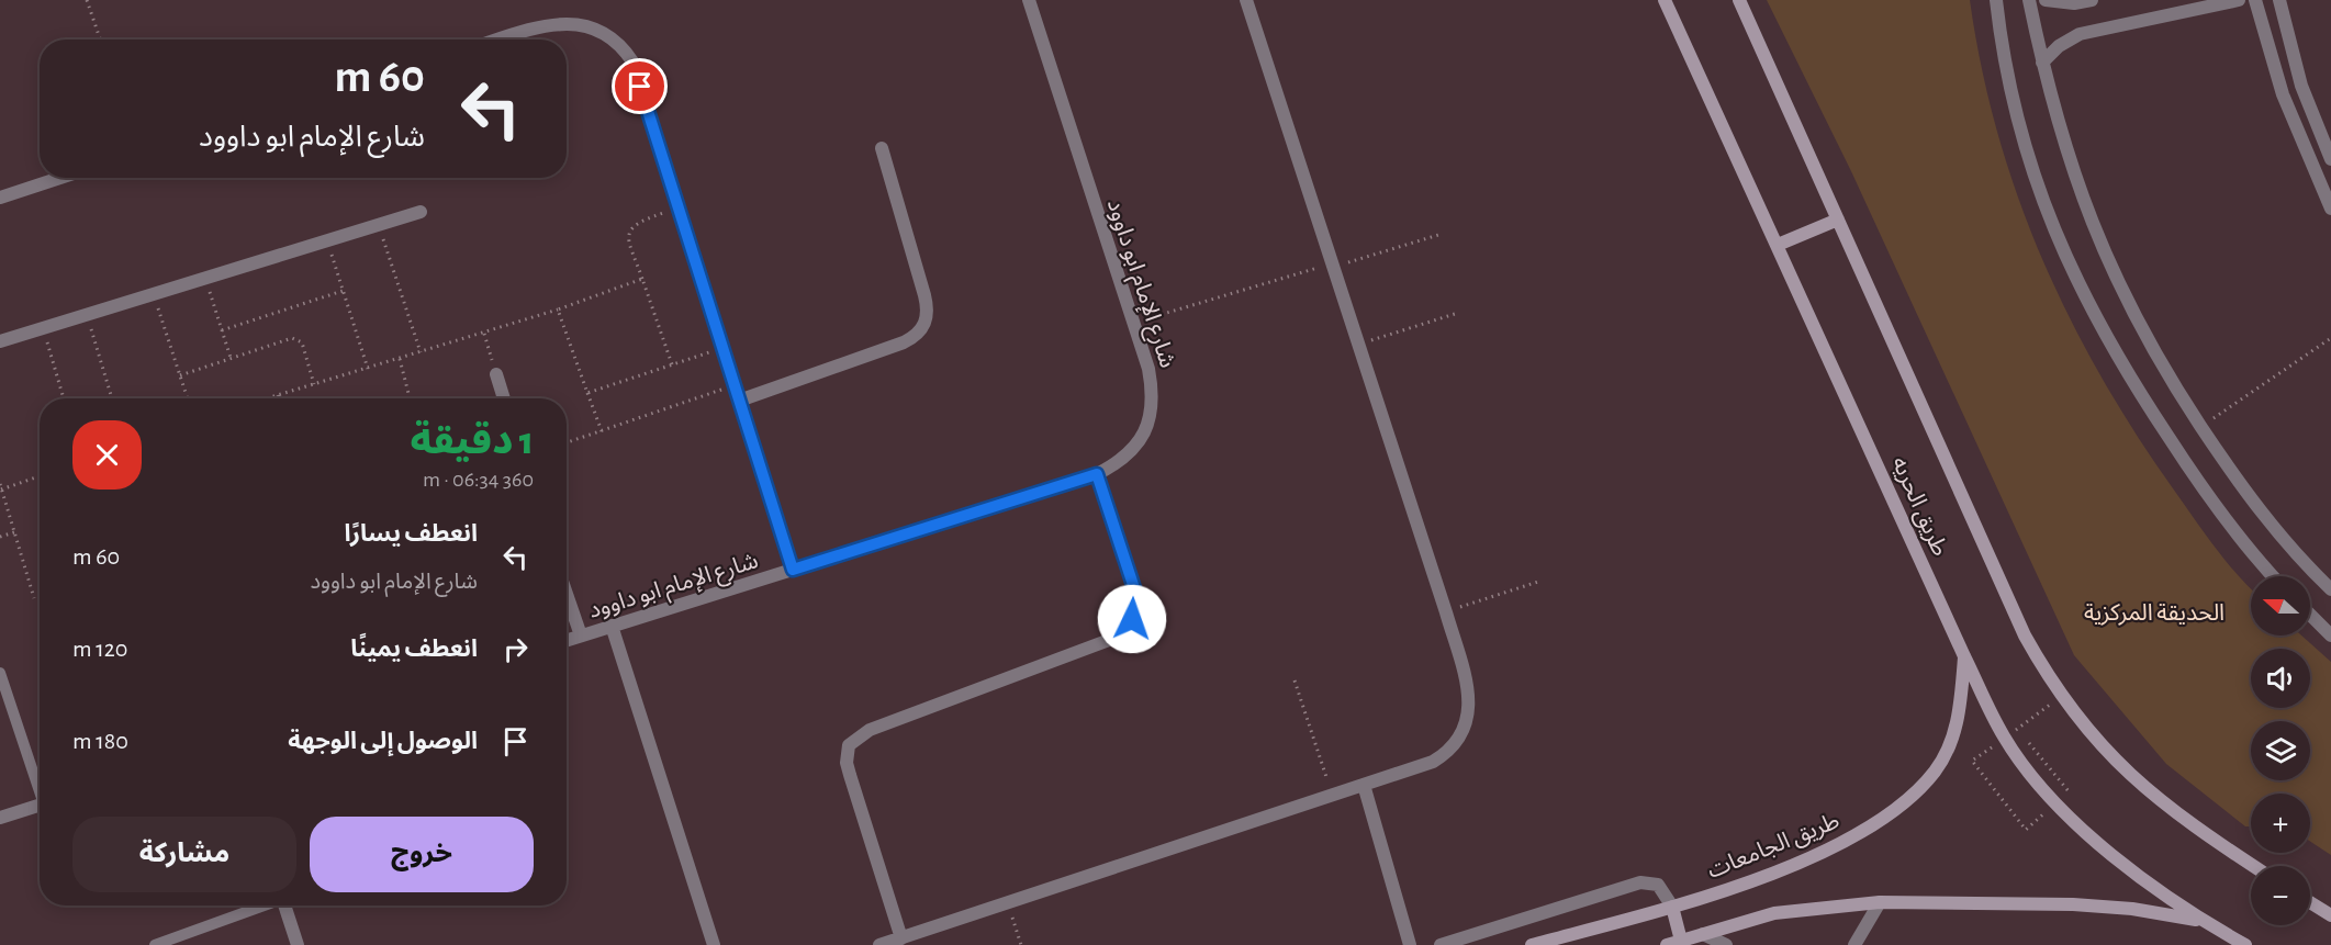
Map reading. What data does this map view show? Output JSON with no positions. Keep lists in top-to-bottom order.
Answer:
{
  "streets": {
    "main road": ["طريق الحريه", "طريق الجامعات"],
    "street": ["شارع الإمام ابو داوود"]
  },
  "crossings": [
    ["طريق الحريه", "طريق الجامعات"]
  ],
  "parks": ["الحديقة المركزية"],
  "north": "left",
  "page": {
    "turn": ["60 m", "شارع الإمام ابو داوود"],
    "heading": ["1 دقيقة", "360 m · 06:34"],
    "list": [
      {
        "name": "انعطف يسارًا",
        "note": "شارع الإمام ابو داوود",
        "value": "60 m"
      },
      {
        "name": "انعطف يمينًا",
        "value": "120 m"
      },
      {
        "name": "الوصول إلى الوجهة",
        "value": "180 m"
      }
    ],
    "map_buttons": ["+", "−"],
    "buttons": ["خروج", "مشاركة"]
  }
}
